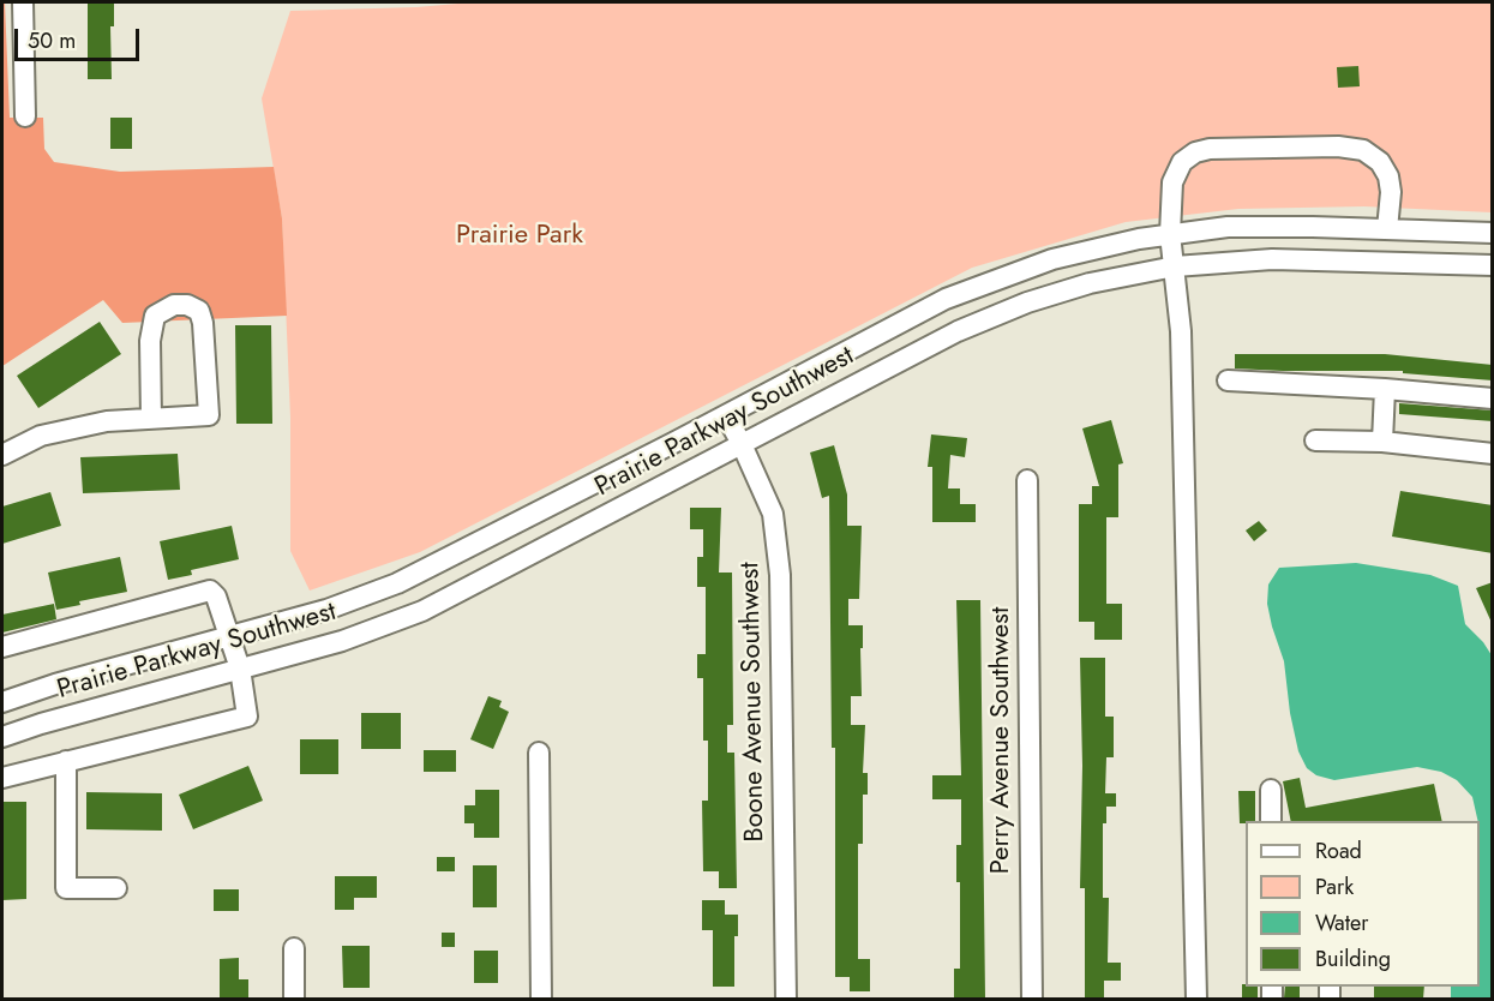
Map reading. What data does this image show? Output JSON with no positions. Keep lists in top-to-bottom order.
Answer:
{
  "streets": {
    "street": ["Prairie Parkway Southwest", "Boone Avenue Southwest", "Perry Avenue Southwest"]
  },
  "crossings": [
    ["Prairie Parkway Southwest", "Boone Avenue Southwest"]
  ],
  "parks": ["Prairie Park"],
  "legend": [
    "Road",
    "Park",
    "Water",
    "Building"
  ],
  "scale_bar": "50 m"
}
